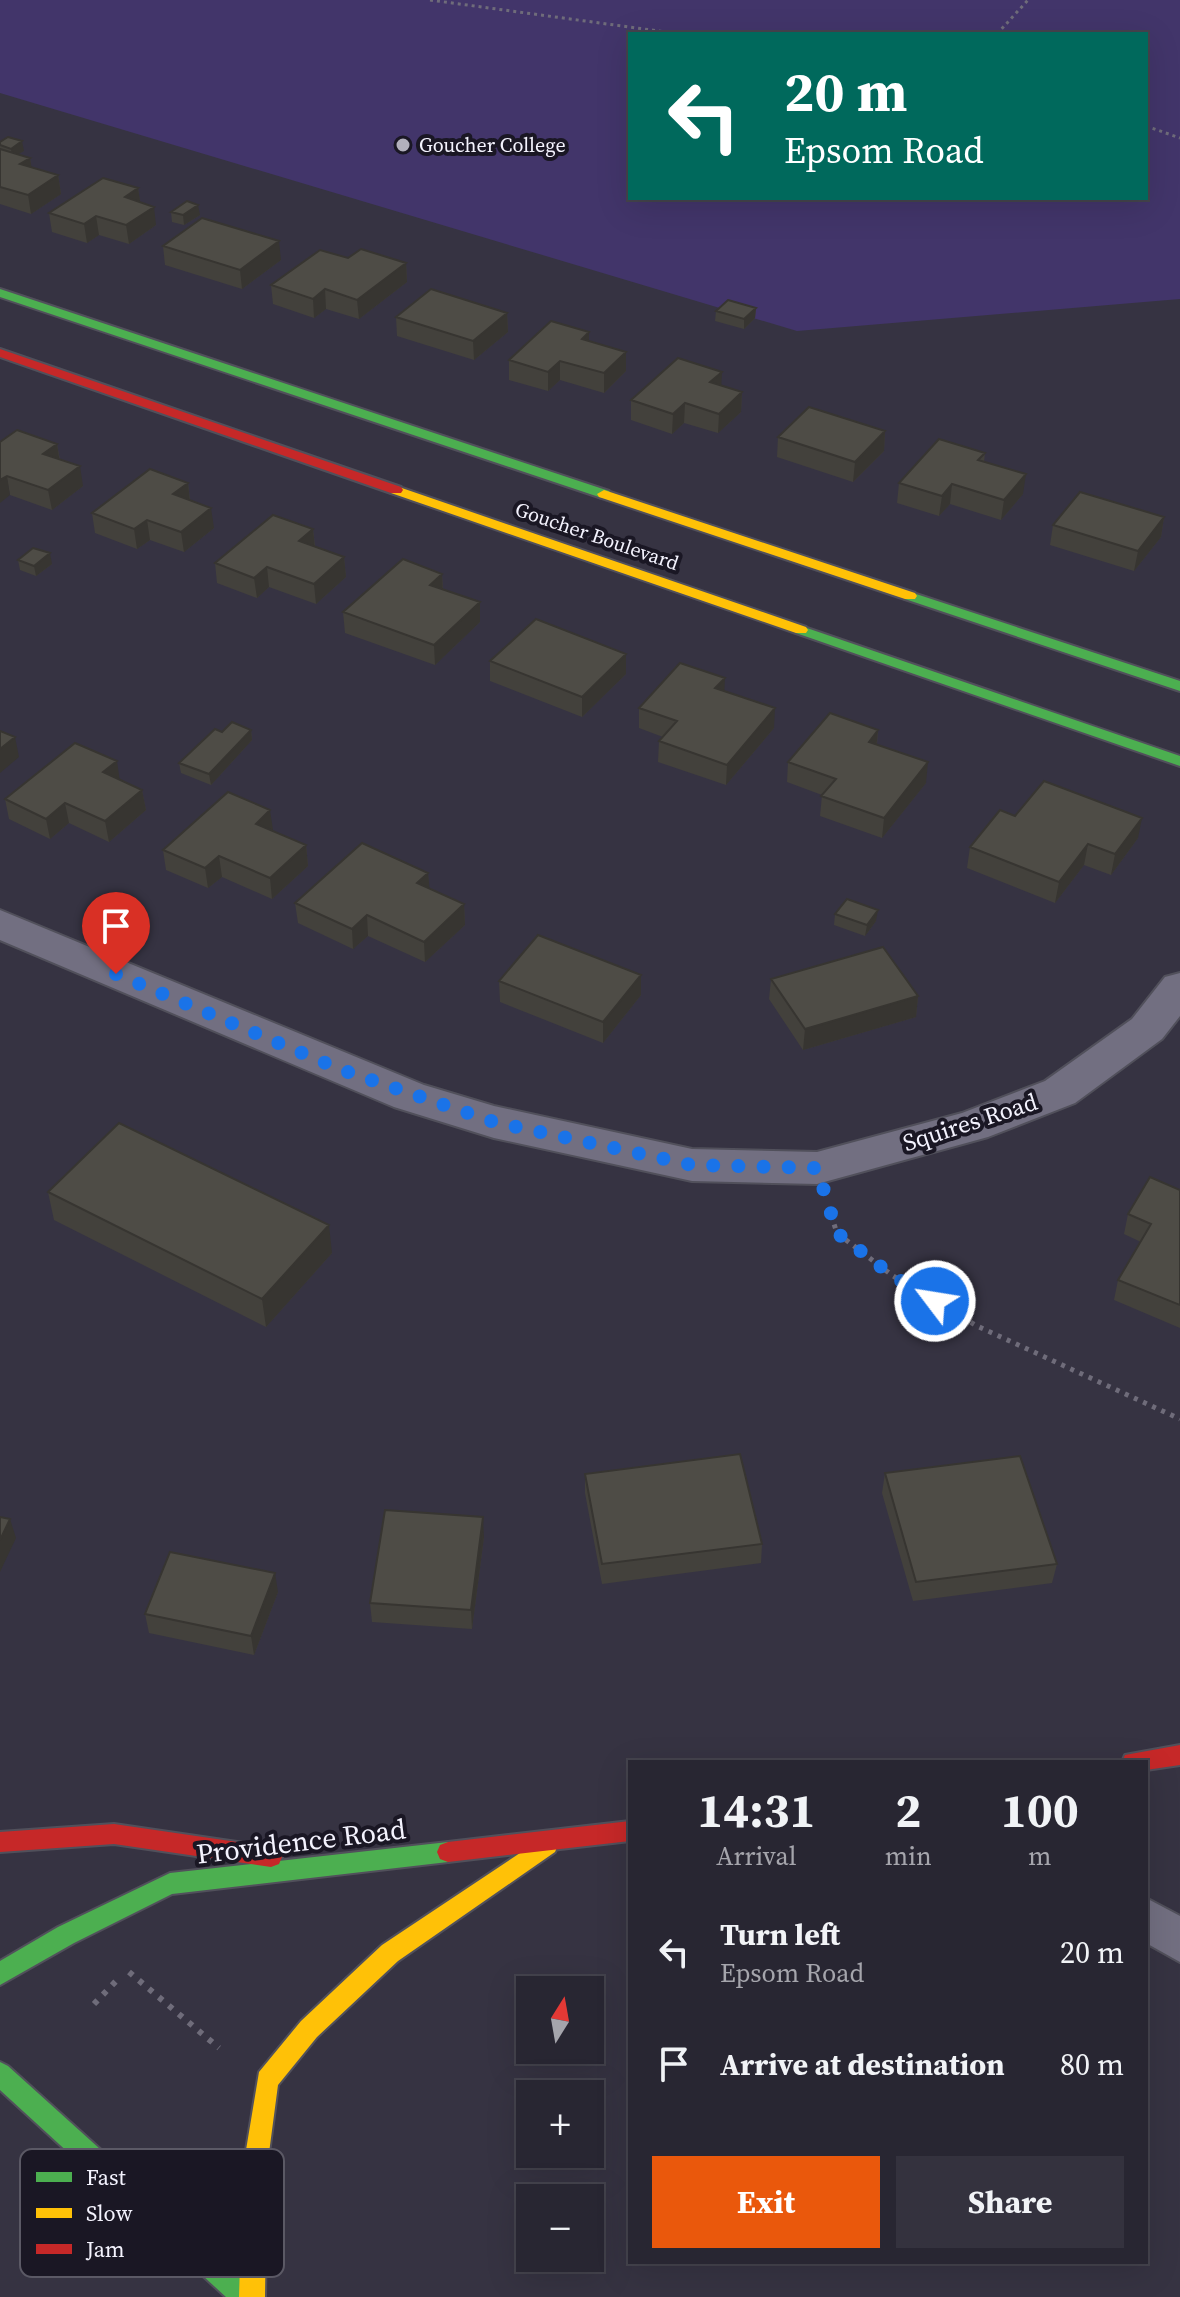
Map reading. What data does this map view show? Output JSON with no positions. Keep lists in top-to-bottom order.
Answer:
{
  "streets": {
    "main road": ["Goucher Boulevard", "Providence Road"],
    "street": ["Squires Road"]
  },
  "places": ["Goucher College"],
  "legend": ["Fast", "Slow", "Jam"],
  "north": "top",
  "page": {
    "turn": ["20 m", "Epsom Road"],
    "eta": [
      "14:31",
      "Arrival",
      "2",
      "min",
      "100",
      "m"
    ],
    "list": [
      {
        "name": "Turn left",
        "note": "Epsom Road",
        "value": "20 m"
      },
      {
        "name": "Arrive at destination",
        "value": "80 m"
      }
    ],
    "map_buttons": ["+", "−"],
    "buttons": ["Exit", "Share"]
  }
}
